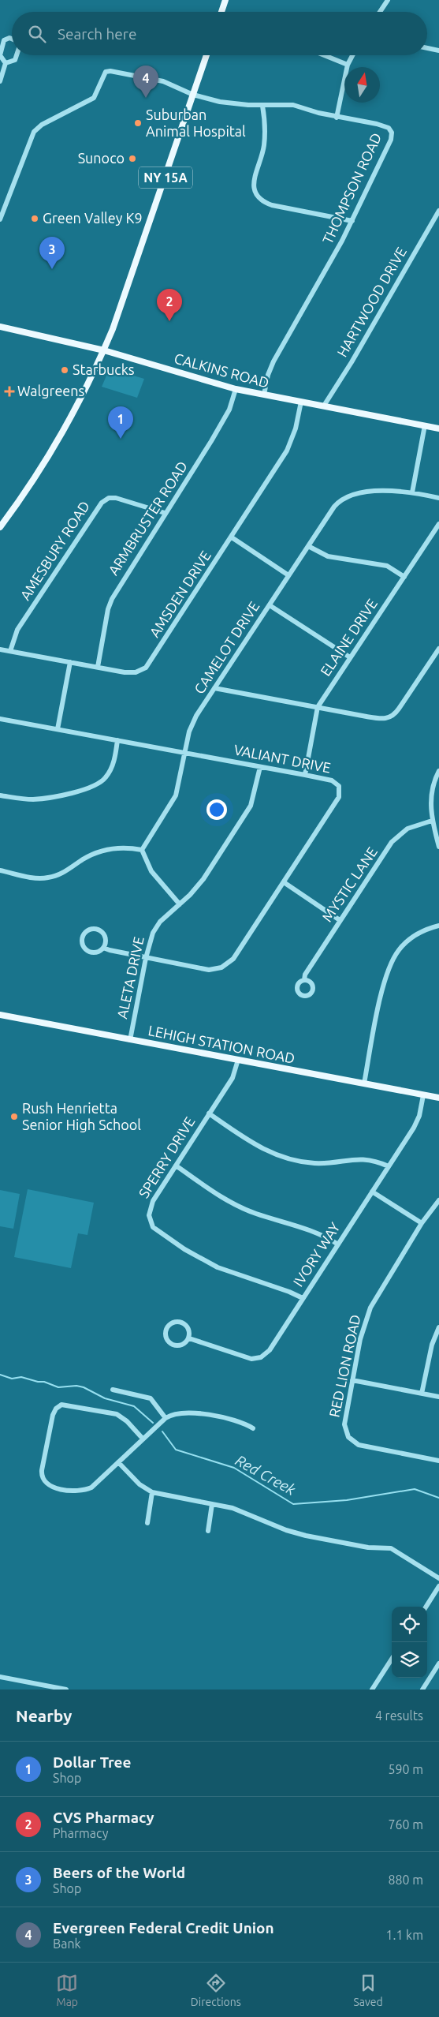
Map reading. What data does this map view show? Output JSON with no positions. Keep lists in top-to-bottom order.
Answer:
{
  "streets": {
    "main road": ["NY 15A", "CALKINS ROAD", "LEHIGH STATION ROAD"],
    "street": [
      "THOMPSON ROAD",
      "HARTWOOD DRIVE",
      "ARMBRUSTER ROAD",
      "AMESBURY ROAD",
      "AMSDEN DRIVE",
      "ELAINE DRIVE",
      "CAMELOT DRIVE",
      "VALIANT DRIVE",
      "MYSTIC LANE",
      "ALETA DRIVE",
      "SPERRY DRIVE",
      "IVORY WAY",
      "RED LION ROAD"
    ]
  },
  "crossings": [
    ["NY 15A", "THOMPSON ROAD"],
    ["NY 15A", "CALKINS ROAD"],
    ["THOMPSON ROAD", "CALKINS ROAD"],
    ["HARTWOOD DRIVE", "CALKINS ROAD"],
    ["CALKINS ROAD", "ARMBRUSTER ROAD"],
    ["CALKINS ROAD", "AMSDEN DRIVE"],
    ["ARMBRUSTER ROAD", "AMESBURY ROAD"],
    ["ARMBRUSTER ROAD", "AMSDEN DRIVE"],
    ["AMESBURY ROAD", "AMSDEN DRIVE"],
    ["ELAINE DRIVE", "VALIANT DRIVE"],
    ["CAMELOT DRIVE", "VALIANT DRIVE"],
    ["VALIANT DRIVE", "ALETA DRIVE"],
    ["ALETA DRIVE", "LEHIGH STATION ROAD"],
    ["LEHIGH STATION ROAD", "SPERRY DRIVE"],
    ["LEHIGH STATION ROAD", "IVORY WAY"],
    ["SPERRY DRIVE", "IVORY WAY"]
  ],
  "water": ["Red Creek"],
  "places": {
    "other": [
      "Suburban Animal Hospital",
      "Sunoco",
      "Green Valley K9",
      "Starbucks",
      "Rush Henrietta Senior High School"
    ],
    "health": ["Walgreens"]
  },
  "north": "top",
  "page": {
    "search": "Search here",
    "pins": [
      "4",
      "3",
      "2",
      "1"
    ],
    "heading": ["Nearby", "4 results"],
    "list": [
      {
        "mark": "1",
        "name": "Dollar Tree",
        "note": "Shop",
        "value": "590 m"
      },
      {
        "mark": "2",
        "name": "CVS Pharmacy",
        "note": "Pharmacy",
        "value": "760 m"
      },
      {
        "mark": "3",
        "name": "Beers of the World",
        "note": "Shop",
        "value": "880 m"
      },
      {
        "mark": "4",
        "name": "Evergreen Federal Credit Union",
        "note": "Bank",
        "value": "1.1 km"
      }
    ],
    "nav": ["Map", "Directions", "Saved"]
  }
}
